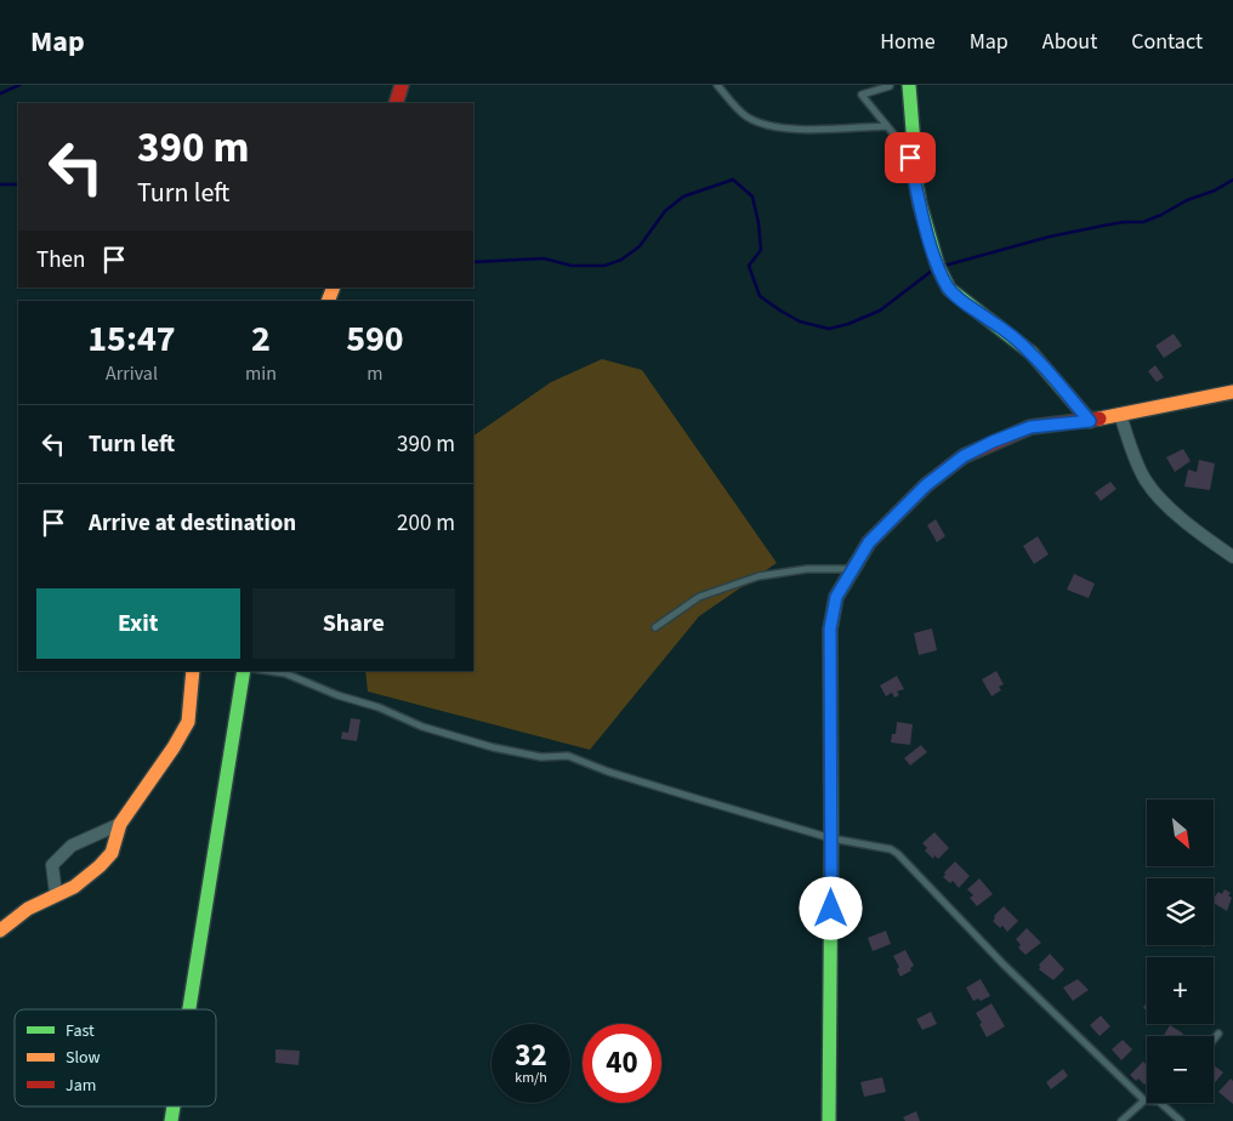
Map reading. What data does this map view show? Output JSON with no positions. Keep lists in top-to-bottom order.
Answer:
{
  "legend": ["Fast", "Slow", "Jam"],
  "north": "bottom right",
  "page": {
    "header": "Map",
    "nav": [
      "Home",
      "Map",
      "About",
      "Contact"
    ],
    "turn": ["390 m", "Turn left"],
    "then": "Then",
    "eta": [
      "15:47",
      "Arrival",
      "2",
      "min",
      "590",
      "m"
    ],
    "list": [
      {
        "name": "Turn left",
        "value": "390 m"
      },
      {
        "name": "Arrive at destination",
        "value": "200 m"
      }
    ],
    "buttons": ["Exit", "Share"],
    "map_buttons": ["+", "−"],
    "speed": "32 km/h",
    "limit": "40"
  }
}
